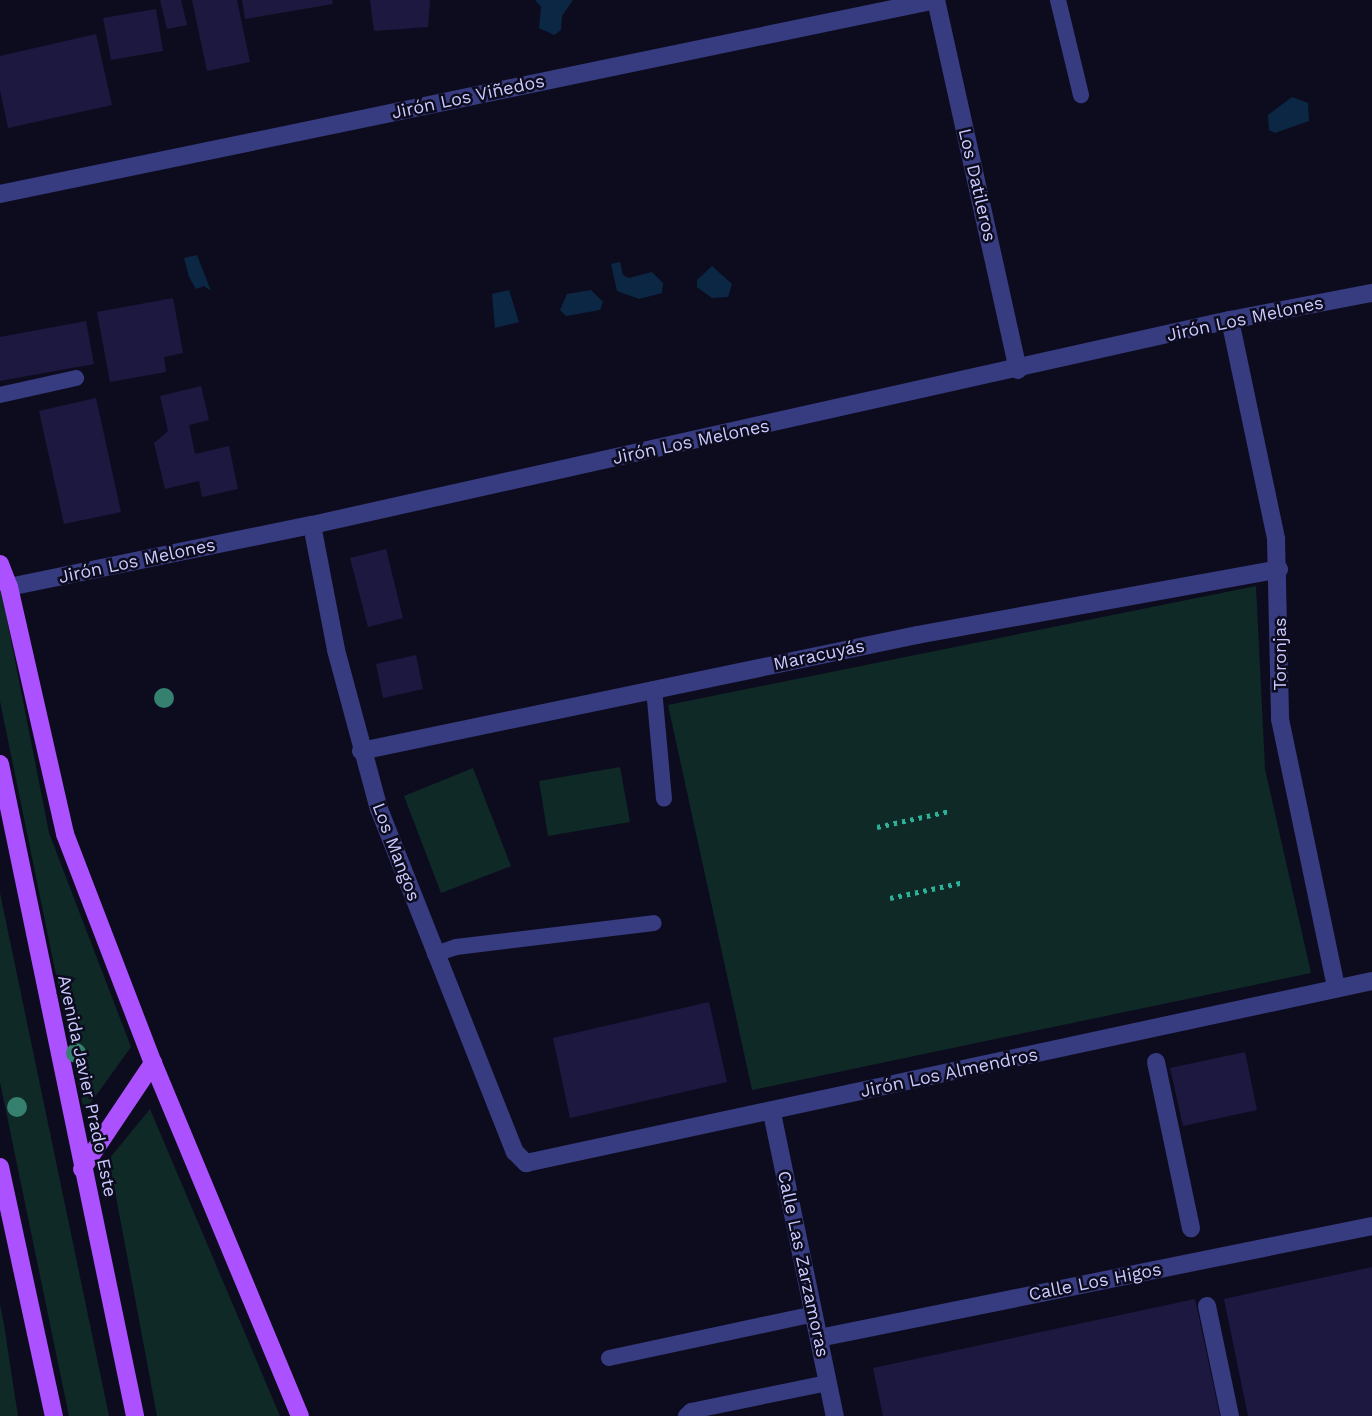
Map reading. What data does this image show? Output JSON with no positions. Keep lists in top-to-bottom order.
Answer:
{
  "streets": {
    "main road": ["Avenida Javier Prado Este"],
    "street": [
      "Jirón Los Viñedos",
      "Los Datileros",
      "Jirón Los Melones",
      "Toronjas",
      "Maracuyás",
      "Los Mangos",
      "Jirón Los Almendros",
      "Calle Las Zarzamoras",
      "Calle Los Higos"
    ]
  },
  "crossings": [
    ["Jirón Los Viñedos", "Los Datileros"],
    ["Los Datileros", "Jirón Los Melones"],
    ["Jirón Los Melones", "Toronjas"],
    ["Jirón Los Melones", "Los Mangos"],
    ["Toronjas", "Maracuyás"],
    ["Toronjas", "Jirón Los Almendros"],
    ["Maracuyás", "Los Mangos"],
    ["Los Mangos", "Jirón Los Almendros"],
    ["Jirón Los Almendros", "Calle Las Zarzamoras"],
    ["Calle Las Zarzamoras", "Calle Los Higos"]
  ]
}
